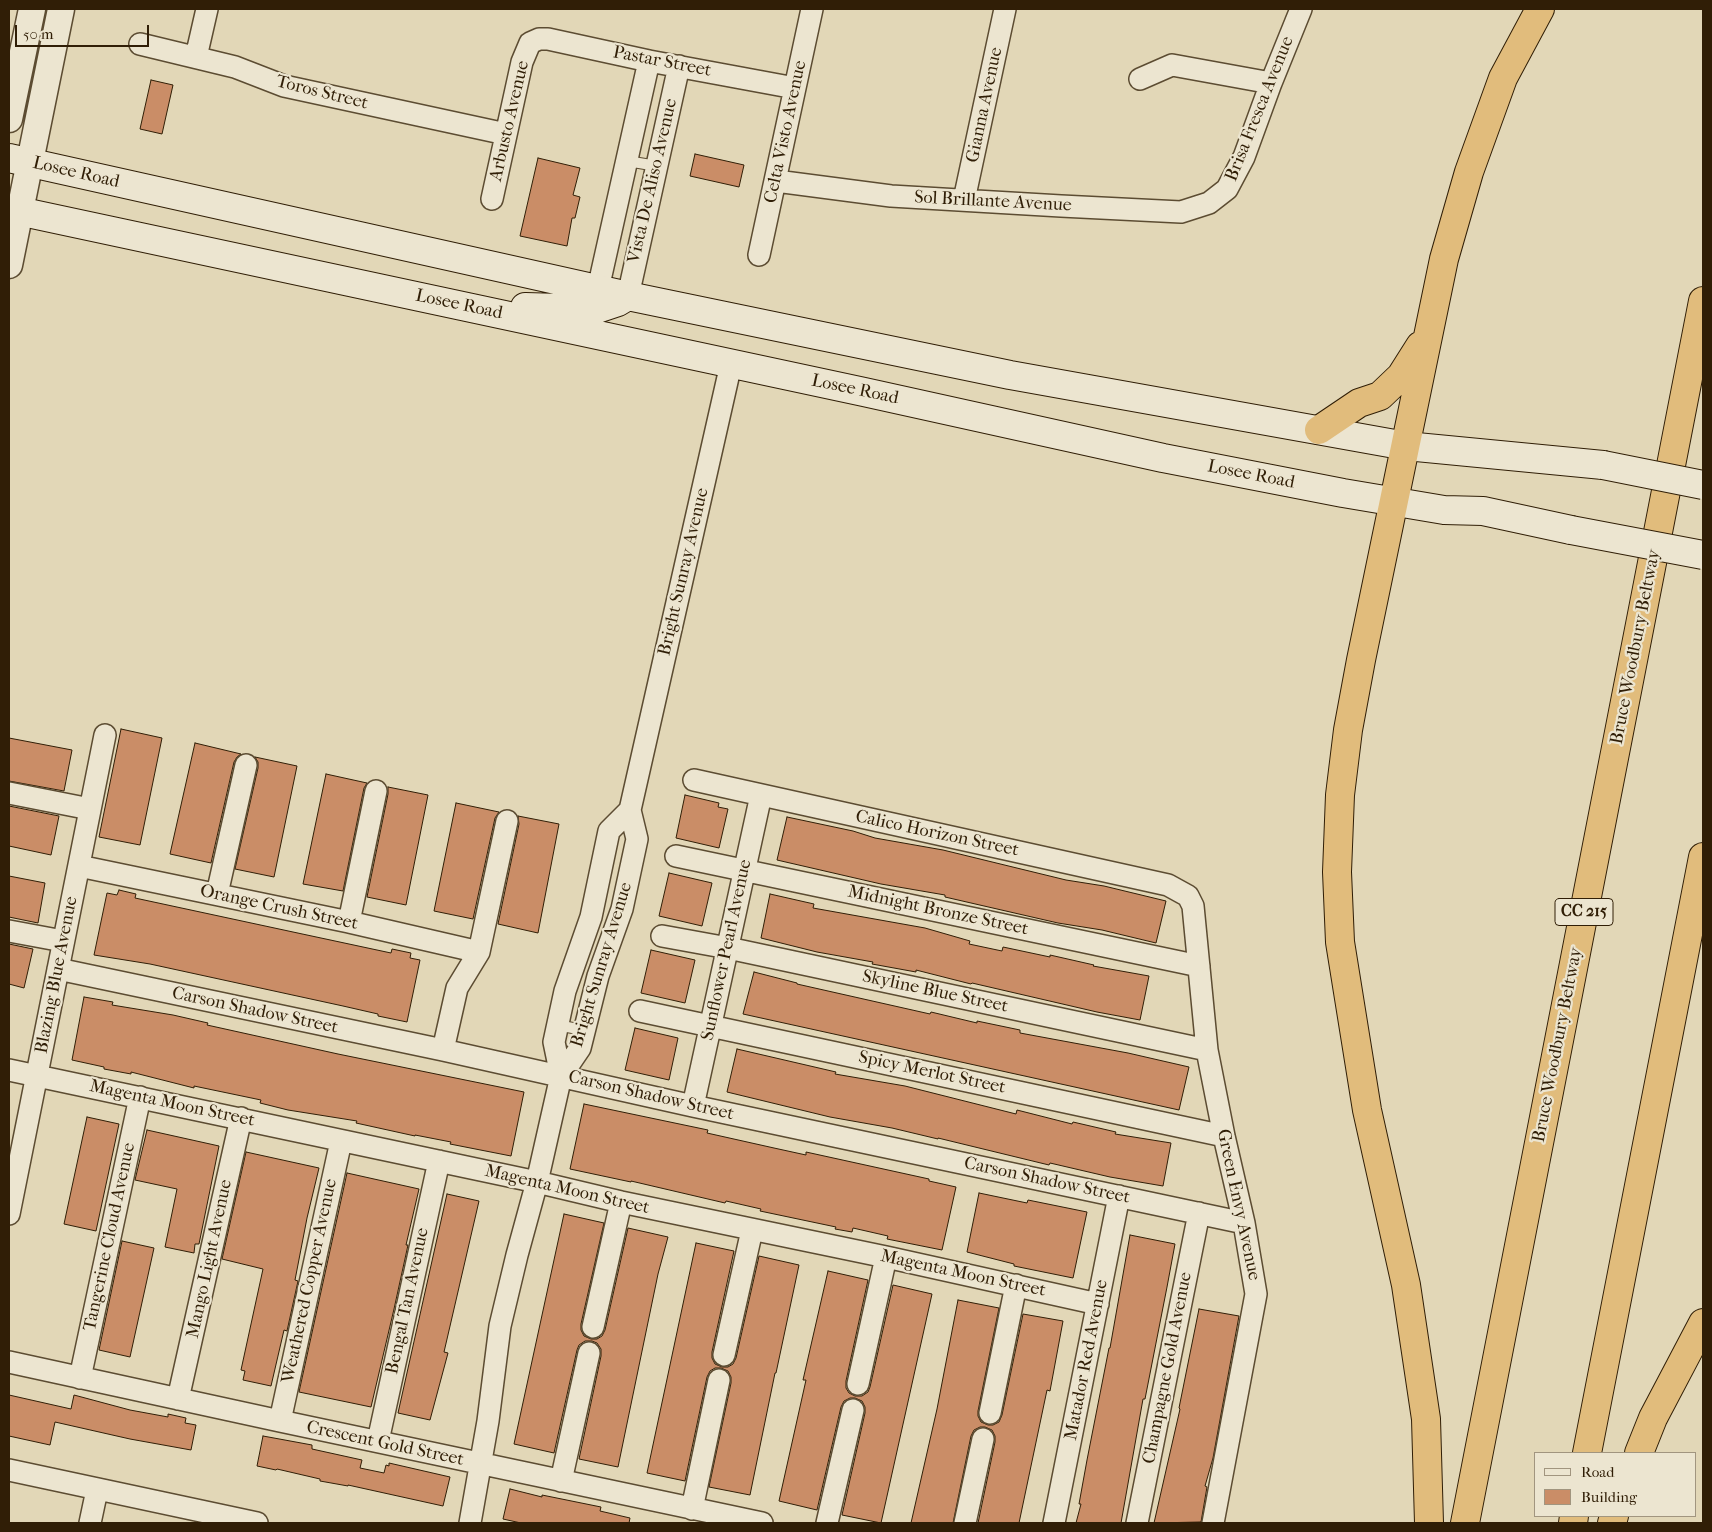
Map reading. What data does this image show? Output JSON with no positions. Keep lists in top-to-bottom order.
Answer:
{
  "streets": {
    "highway": ["Bruce Woodbury Beltway", "CC 215"],
    "main road": ["Losee Road"],
    "street": [
      "Pastar Street",
      "Toros Street",
      "Gianna Avenue",
      "Brisa Fresca Avenue",
      "Arbusto Avenue",
      "Celta Visto Avenue",
      "Vista De Aliso Avenue",
      "Sol Brillante Avenue",
      "Bright Sunray Avenue",
      "Calico Horizon Street",
      "Orange Crush Street",
      "Midnight Bronze Street",
      "Sunflower Pearl Avenue",
      "Blazing Blue Avenue",
      "Skyline Blue Street",
      "Carson Shadow Street",
      "Spicy Merlot Street",
      "Magenta Moon Street",
      "Green Envy Avenue",
      "Tangerine Cloud Avenue",
      "Mango Light Avenue",
      "Weathered Copper Avenue",
      "Bengal Tan Avenue",
      "Matador Red Avenue",
      "Champagne Gold Avenue",
      "Crescent Gold Street"
    ]
  },
  "crossings": [
    ["Pastar Street", "Arbusto Avenue"],
    ["Pastar Street", "Celta Visto Avenue"],
    ["Pastar Street", "Vista De Aliso Avenue"],
    ["Toros Street", "Arbusto Avenue"],
    ["Gianna Avenue", "Sol Brillante Avenue"],
    ["Brisa Fresca Avenue", "Sol Brillante Avenue"],
    ["Celta Visto Avenue", "Sol Brillante Avenue"],
    ["Losee Road", "Vista De Aliso Avenue"],
    ["Losee Road", "Bright Sunray Avenue"],
    ["Bright Sunray Avenue", "Carson Shadow Street"],
    ["Calico Horizon Street", "Sunflower Pearl Avenue"],
    ["Calico Horizon Street", "Green Envy Avenue"],
    ["Orange Crush Street", "Blazing Blue Avenue"],
    ["Midnight Bronze Street", "Sunflower Pearl Avenue"],
    ["Midnight Bronze Street", "Green Envy Avenue"],
    ["Sunflower Pearl Avenue", "Skyline Blue Street"],
    ["Sunflower Pearl Avenue", "Carson Shadow Street"],
    ["Sunflower Pearl Avenue", "Spicy Merlot Street"],
    ["Blazing Blue Avenue", "Carson Shadow Street"],
    ["Blazing Blue Avenue", "Magenta Moon Street"],
    ["Skyline Blue Street", "Green Envy Avenue"],
    ["Carson Shadow Street", "Green Envy Avenue"],
    ["Carson Shadow Street", "Matador Red Avenue"],
    ["Carson Shadow Street", "Champagne Gold Avenue"],
    ["Spicy Merlot Street", "Green Envy Avenue"],
    ["Magenta Moon Street", "Tangerine Cloud Avenue"],
    ["Magenta Moon Street", "Mango Light Avenue"],
    ["Magenta Moon Street", "Weathered Copper Avenue"],
    ["Magenta Moon Street", "Bengal Tan Avenue"],
    ["Magenta Moon Street", "Matador Red Avenue"],
    ["Tangerine Cloud Avenue", "Crescent Gold Street"],
    ["Mango Light Avenue", "Crescent Gold Street"],
    ["Weathered Copper Avenue", "Crescent Gold Street"],
    ["Bengal Tan Avenue", "Crescent Gold Street"]
  ],
  "legend": ["Road", "Building"],
  "scale_bar": "50 m"
}
